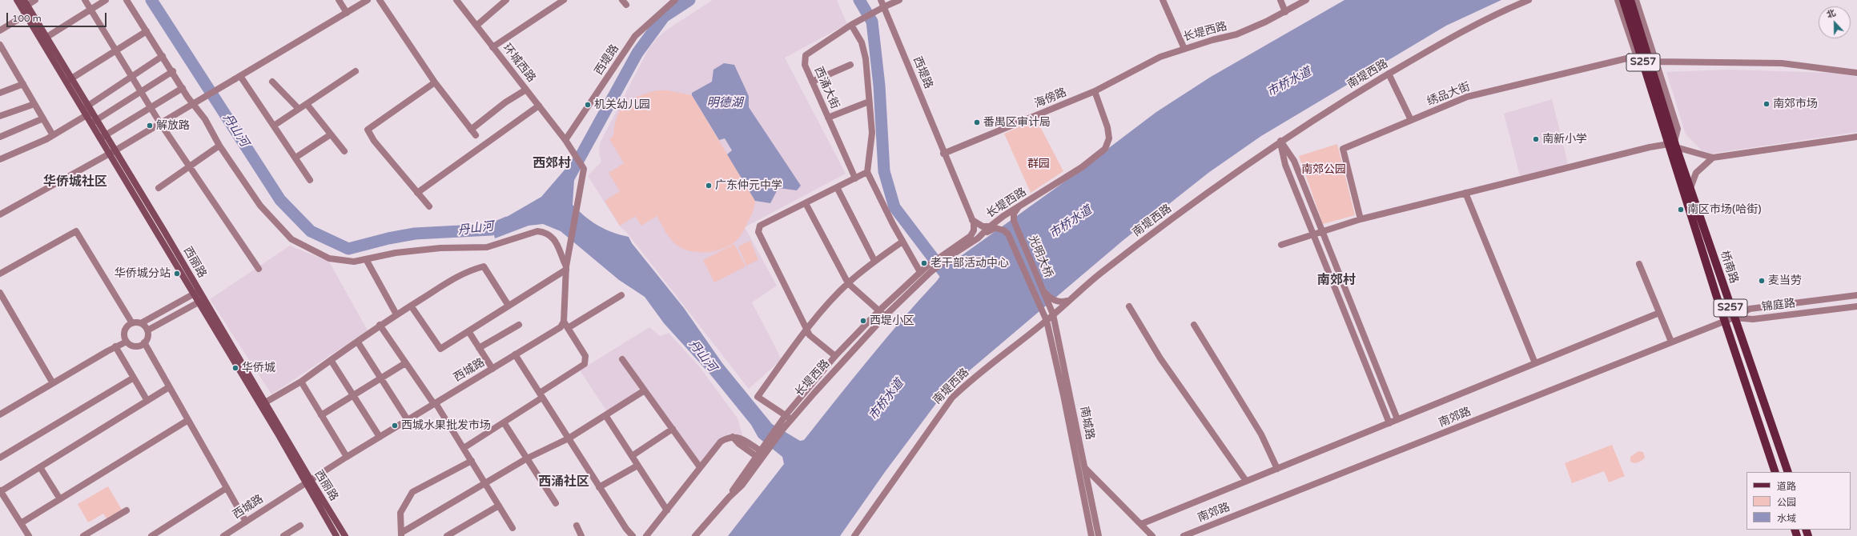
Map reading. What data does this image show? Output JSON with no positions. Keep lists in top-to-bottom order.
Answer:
{
  "streets": {
    "main road": ["S257", "西丽路", "桥南路"],
    "street": [
      "长堤西路",
      "西堤路",
      "环城西路",
      "南堤西路",
      "西涌大街",
      "绣品大街",
      "海傍路",
      "光明大桥",
      "锦庭路",
      "西城路",
      "南郊路",
      "南城路"
    ]
  },
  "crossings": [
    ["长堤西路", "西堤路"],
    ["长堤西路", "海傍路"],
    ["长堤西路", "光明大桥"],
    ["西堤路", "环城西路"],
    ["西堤路", "海傍路"],
    ["西堤路", "光明大桥"],
    ["S257", "桥南路"],
    ["南堤西路", "光明大桥"],
    ["南堤西路", "南城路"],
    ["光明大桥", "南城路"],
    ["西丽路", "西城路"],
    ["桥南路", "锦庭路"],
    ["桥南路", "南郊路"],
    ["锦庭路", "南郊路"]
  ],
  "districts": [
    "西郊村",
    "华侨城社区",
    "南郊村",
    "西涌社区"
  ],
  "water": ["市桥水道", "明德湖", "丹山河"],
  "parks": ["群园", "南郊公园"],
  "places": [
    "南郊市场",
    "机关幼儿园",
    "番禺区审计局",
    "解放路",
    "南新小学",
    "广东仲元中学",
    "南区市场(哈街)",
    "老干部活动中心",
    "华侨城分站",
    "麦当劳",
    "西堤小区",
    "华侨城",
    "西城水果批发市场"
  ],
  "legend": ["道路", "公园", "水域"],
  "scale_bar": "100 m",
  "north": "top"
}
